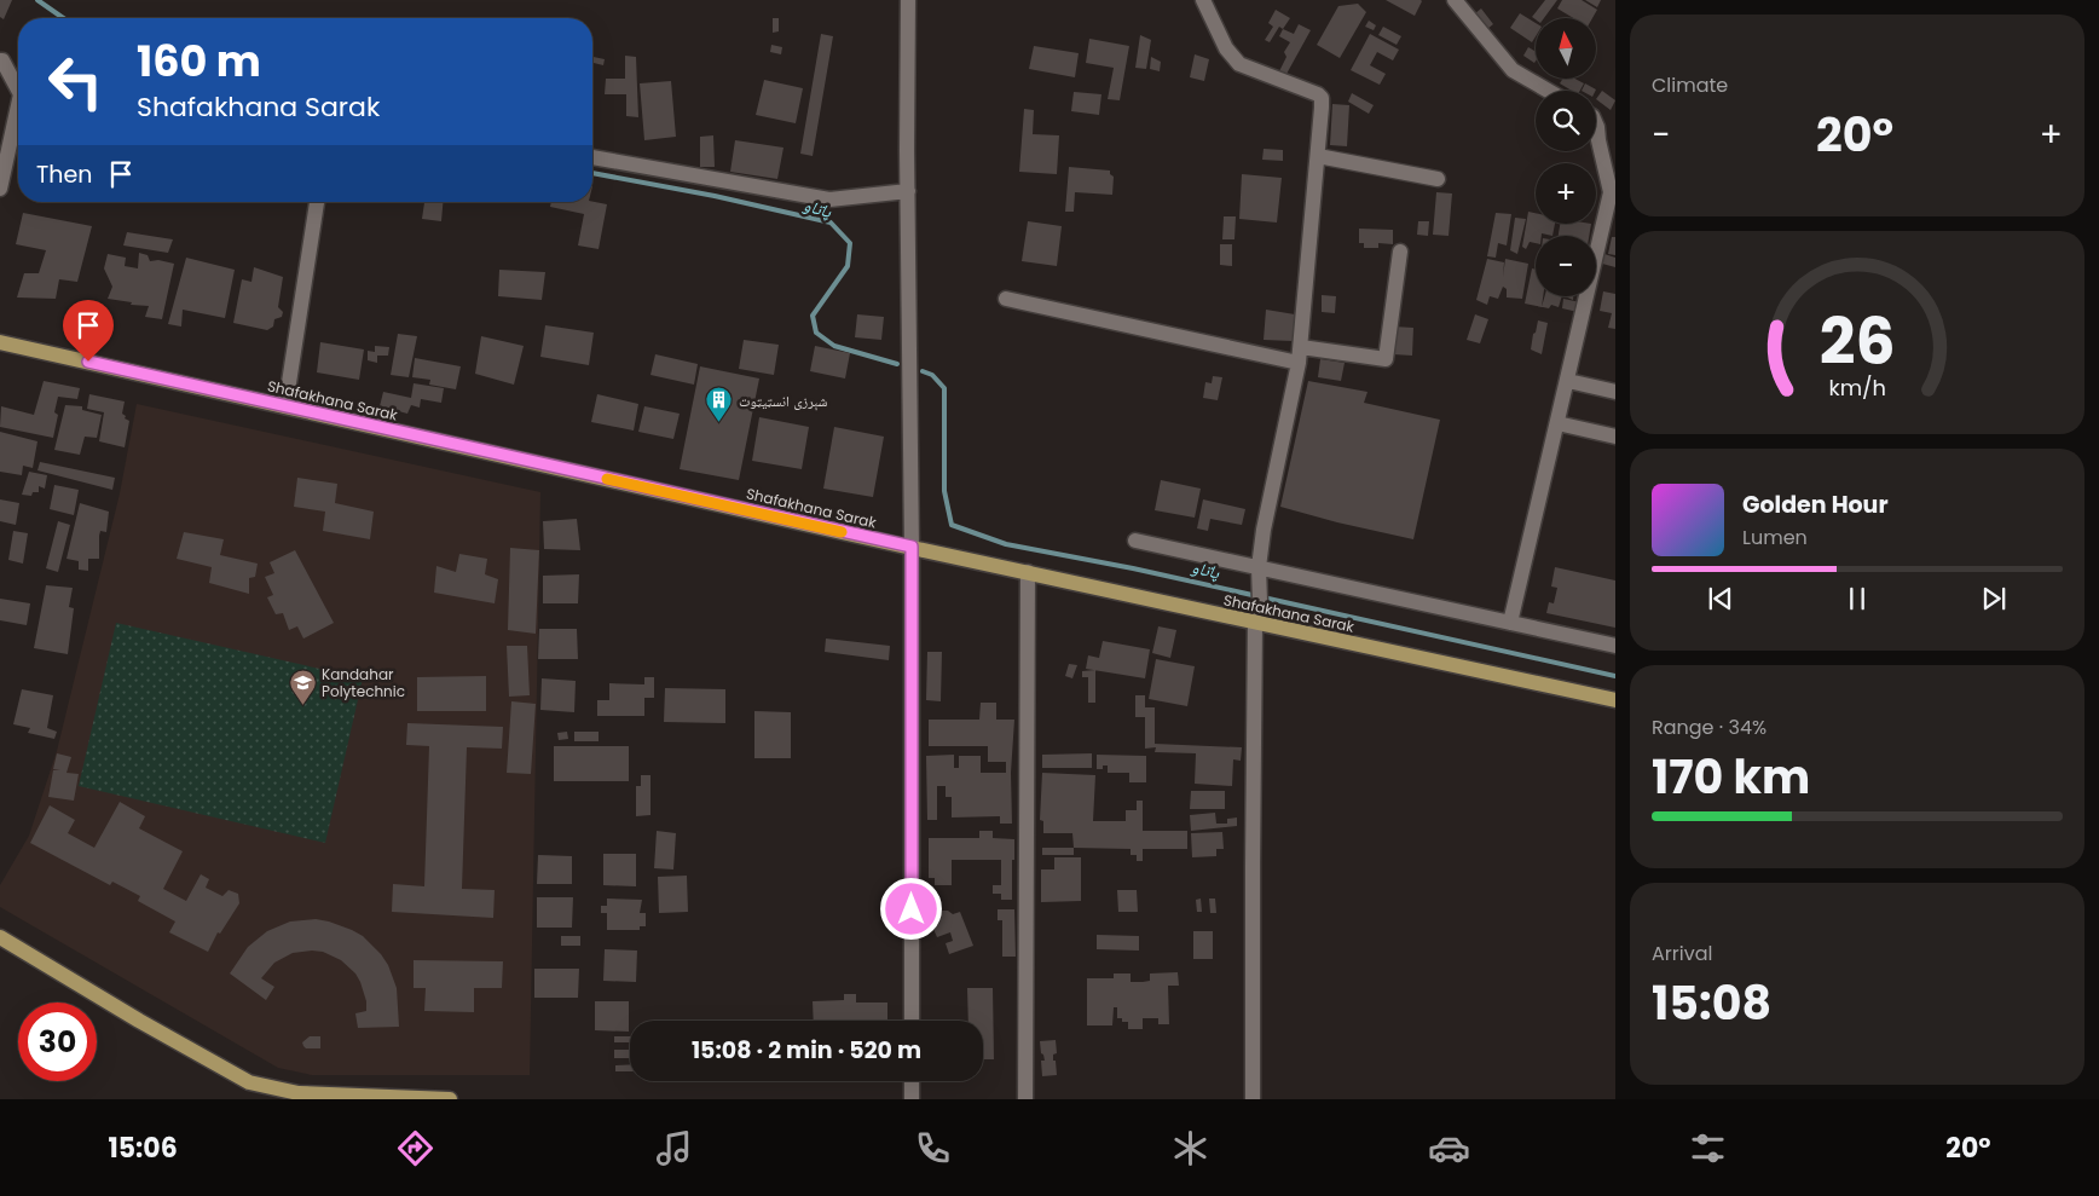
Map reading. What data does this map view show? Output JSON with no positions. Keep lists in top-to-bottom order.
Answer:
{
  "streets": {
    "main road": ["Shafakhana Sarak"]
  },
  "water": ["پاتاو"],
  "places": {
    "building": ["شېرزی انسټيټوت"],
    "school or university": ["Kandahar Polytechnic"]
  },
  "north": "top",
  "page": {
    "tile": [
      "Climate",
      ["Range · 34%", "170 km"],
      ["Arrival", "15:08"]
    ],
    "map_buttons": ["+", "−"],
    "turn": ["160 m", "Shafakhana Sarak"],
    "heat": ["−", "20°", "+"],
    "then": "Then",
    "song": ["Golden Hour", "Lumen"],
    "limit": "30",
    "trip": "15:08 · 2 min · 520 m",
    "tabs": ["15:06", "20°"],
    "gauge": ["26", "km/h"]
  }
}
